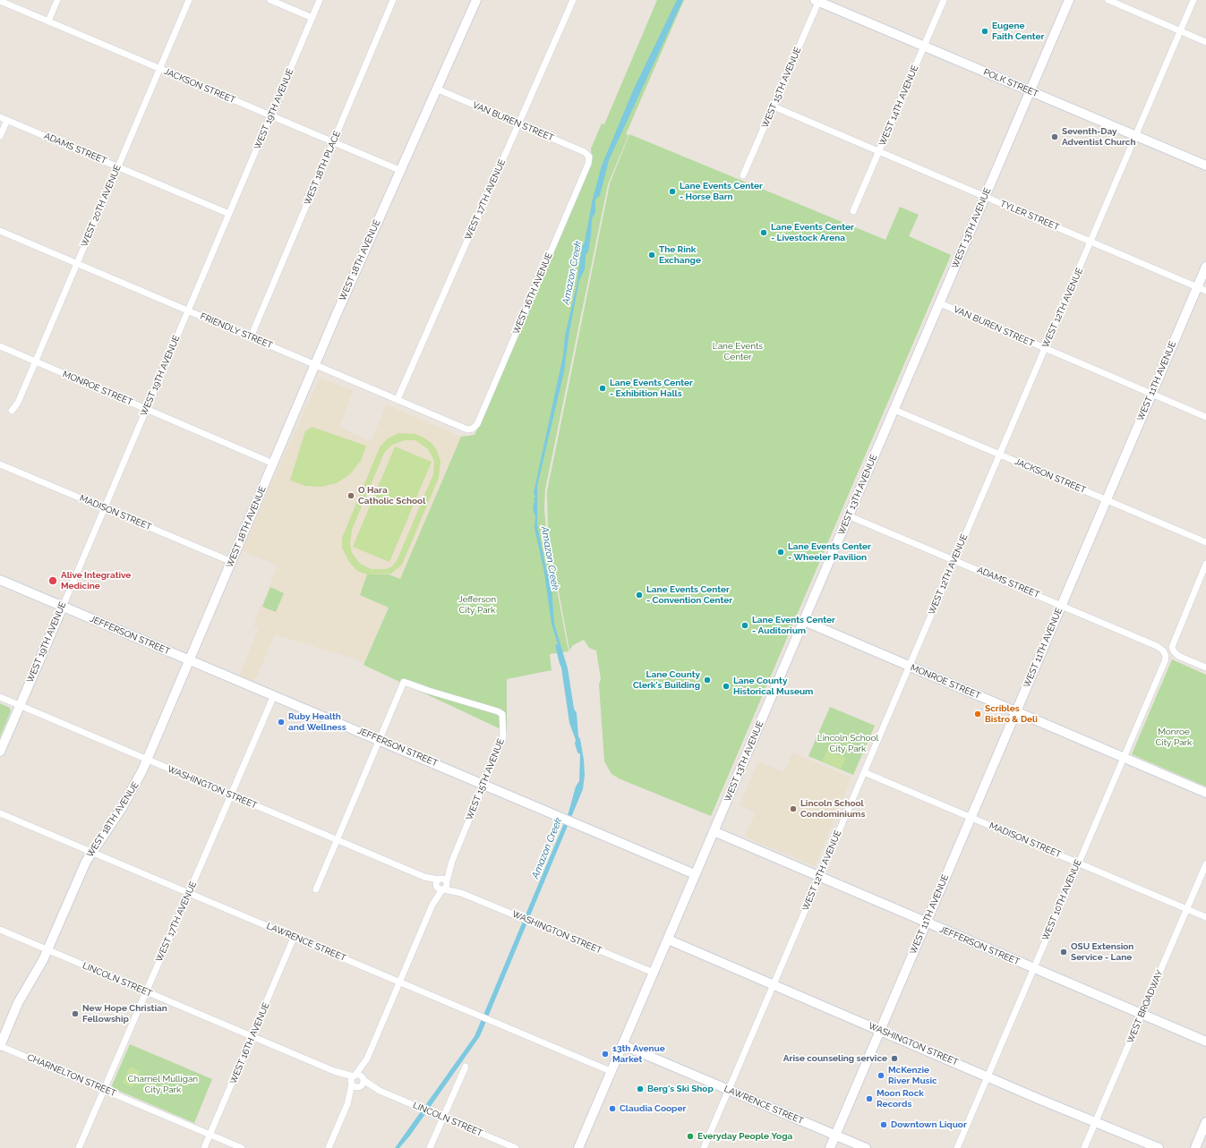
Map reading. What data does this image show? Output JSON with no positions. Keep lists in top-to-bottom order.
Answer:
{
  "streets": {
    "main road": [
      "POLK STREET",
      "WEST 19TH AVENUE",
      "WEST 13TH AVENUE",
      "WEST 18TH AVENUE",
      "WEST 11TH AVENUE",
      "MONROE STREET",
      "JEFFERSON STREET",
      "WASHINGTON STREET",
      "LAWRENCE STREET"
    ],
    "street": [
      "JACKSON STREET",
      "WEST 15TH AVENUE",
      "WEST 14TH AVENUE",
      "VAN BUREN STREET",
      "ADAMS STREET",
      "WEST 18TH PLACE",
      "WEST 17TH AVENUE",
      "WEST 20TH AVENUE",
      "TYLER STREET",
      "WEST 16TH AVENUE",
      "WEST 12TH AVENUE",
      "FRIENDLY STREET",
      "MADISON STREET",
      "WEST 10TH AVENUE",
      "LINCOLN STREET",
      "WEST BROADWAY",
      "CHARNELTON STREET"
    ]
  },
  "crossings": [
    ["POLK STREET", "WEST 15TH AVENUE"],
    ["POLK STREET", "WEST 14TH AVENUE"],
    ["POLK STREET", "WEST 13TH AVENUE"],
    ["POLK STREET", "WEST 12TH AVENUE"],
    ["JACKSON STREET", "WEST 19TH AVENUE"],
    ["JACKSON STREET", "WEST 18TH PLACE"],
    ["JACKSON STREET", "WEST 20TH AVENUE"],
    ["JACKSON STREET", "WEST 13TH AVENUE"],
    ["JACKSON STREET", "WEST 18TH AVENUE"],
    ["JACKSON STREET", "WEST 12TH AVENUE"],
    ["JACKSON STREET", "WEST 11TH AVENUE"],
    ["WEST 15TH AVENUE", "TYLER STREET"],
    ["WEST 15TH AVENUE", "JEFFERSON STREET"],
    ["WEST 15TH AVENUE", "WASHINGTON STREET"],
    ["WEST 15TH AVENUE", "LAWRENCE STREET"],
    ["WEST 15TH AVENUE", "LINCOLN STREET"],
    ["WEST 14TH AVENUE", "TYLER STREET"],
    ["WEST 19TH AVENUE", "ADAMS STREET"],
    ["WEST 19TH AVENUE", "FRIENDLY STREET"],
    ["WEST 19TH AVENUE", "MONROE STREET"],
    ["WEST 19TH AVENUE", "MADISON STREET"],
    ["WEST 19TH AVENUE", "JEFFERSON STREET"],
    ["WEST 19TH AVENUE", "WASHINGTON STREET"],
    ["VAN BUREN STREET", "WEST 17TH AVENUE"],
    ["VAN BUREN STREET", "WEST 13TH AVENUE"],
    ["VAN BUREN STREET", "WEST 18TH AVENUE"],
    ["VAN BUREN STREET", "WEST 16TH AVENUE"],
    ["VAN BUREN STREET", "WEST 12TH AVENUE"],
    ["VAN BUREN STREET", "WEST 11TH AVENUE"],
    ["ADAMS STREET", "WEST 20TH AVENUE"],
    ["ADAMS STREET", "WEST 13TH AVENUE"],
    ["ADAMS STREET", "WEST 12TH AVENUE"],
    ["ADAMS STREET", "WEST 11TH AVENUE"],
    ["ADAMS STREET", "WEST 10TH AVENUE"],
    ["WEST 18TH PLACE", "FRIENDLY STREET"],
    ["WEST 17TH AVENUE", "FRIENDLY STREET"],
    ["WEST 17TH AVENUE", "JEFFERSON STREET"],
    ["WEST 17TH AVENUE", "WASHINGTON STREET"],
    ["WEST 17TH AVENUE", "LAWRENCE STREET"],
    ["WEST 17TH AVENUE", "LINCOLN STREET"],
    ["WEST 17TH AVENUE", "CHARNELTON STREET"],
    ["WEST 20TH AVENUE", "FRIENDLY STREET"],
    ["WEST 20TH AVENUE", "MONROE STREET"],
    ["TYLER STREET", "WEST 13TH AVENUE"],
    ["TYLER STREET", "WEST 12TH AVENUE"],
    ["TYLER STREET", "WEST 11TH AVENUE"],
    ["WEST 13TH AVENUE", "MONROE STREET"],
    ["WEST 13TH AVENUE", "JEFFERSON STREET"],
    ["WEST 13TH AVENUE", "WASHINGTON STREET"],
    ["WEST 13TH AVENUE", "LAWRENCE STREET"],
    ["WEST 18TH AVENUE", "FRIENDLY STREET"],
    ["WEST 18TH AVENUE", "MONROE STREET"],
    ["WEST 18TH AVENUE", "MADISON STREET"],
    ["WEST 18TH AVENUE", "JEFFERSON STREET"],
    ["WEST 18TH AVENUE", "WASHINGTON STREET"],
    ["WEST 18TH AVENUE", "LAWRENCE STREET"],
    ["WEST 18TH AVENUE", "LINCOLN STREET"],
    ["WEST 18TH AVENUE", "CHARNELTON STREET"],
    ["WEST 16TH AVENUE", "FRIENDLY STREET"],
    ["WEST 16TH AVENUE", "LAWRENCE STREET"],
    ["WEST 16TH AVENUE", "LINCOLN STREET"],
    ["WEST 16TH AVENUE", "CHARNELTON STREET"],
    ["WEST 12TH AVENUE", "MONROE STREET"],
    ["WEST 12TH AVENUE", "MADISON STREET"],
    ["WEST 12TH AVENUE", "JEFFERSON STREET"],
    ["WEST 12TH AVENUE", "WASHINGTON STREET"],
    ["WEST 12TH AVENUE", "LAWRENCE STREET"],
    ["WEST 11TH AVENUE", "MONROE STREET"],
    ["WEST 11TH AVENUE", "MADISON STREET"],
    ["WEST 11TH AVENUE", "JEFFERSON STREET"],
    ["WEST 11TH AVENUE", "WASHINGTON STREET"],
    ["WEST 11TH AVENUE", "LAWRENCE STREET"],
    ["MONROE STREET", "WEST 10TH AVENUE"],
    ["MADISON STREET", "WEST 10TH AVENUE"],
    ["MADISON STREET", "WEST BROADWAY"],
    ["JEFFERSON STREET", "WEST 10TH AVENUE"],
    ["JEFFERSON STREET", "WEST BROADWAY"],
    ["WASHINGTON STREET", "WEST 10TH AVENUE"],
    ["WASHINGTON STREET", "WEST BROADWAY"]
  ],
  "water": ["Amazon Creek"],
  "parks": [
    "Lane Events Center",
    "Jefferson City Park",
    "Monroe City Park",
    "Lincoln School City Park",
    "Charnel Mulligan City Park"
  ],
  "places": [
    "Eugene Faith Center",
    "Seventh-Day Adventist Church",
    "Lane Events Center - Horse Barn",
    "Lane Events Center - Livestock Arena",
    "The Rink Exchange",
    "Lane Events Center - Exhibition Halls",
    "O Hara Catholic School",
    "Lane Events Center - Wheeler Pavilion",
    "Alive Integrative Medicine",
    "Lane Events Center - Convention Center",
    "Lane Events Center - Auditorium",
    "Lane County Clerk's Building",
    "Lane County Historical Museum",
    "Scribles Bistro & Deli",
    "Ruby Health and Wellness",
    "Lincoln School Condominiums",
    "OSU Extension Service - Lane",
    "New Hope Christian Fellowship",
    "13th Avenue Market",
    "Arise counseling service",
    "McKenzie River Music",
    "Berg's Ski Shop",
    "Moon Rock Records",
    "Claudia Cooper",
    "Downtown Liquor",
    "Everyday People Yoga"
  ]
}
